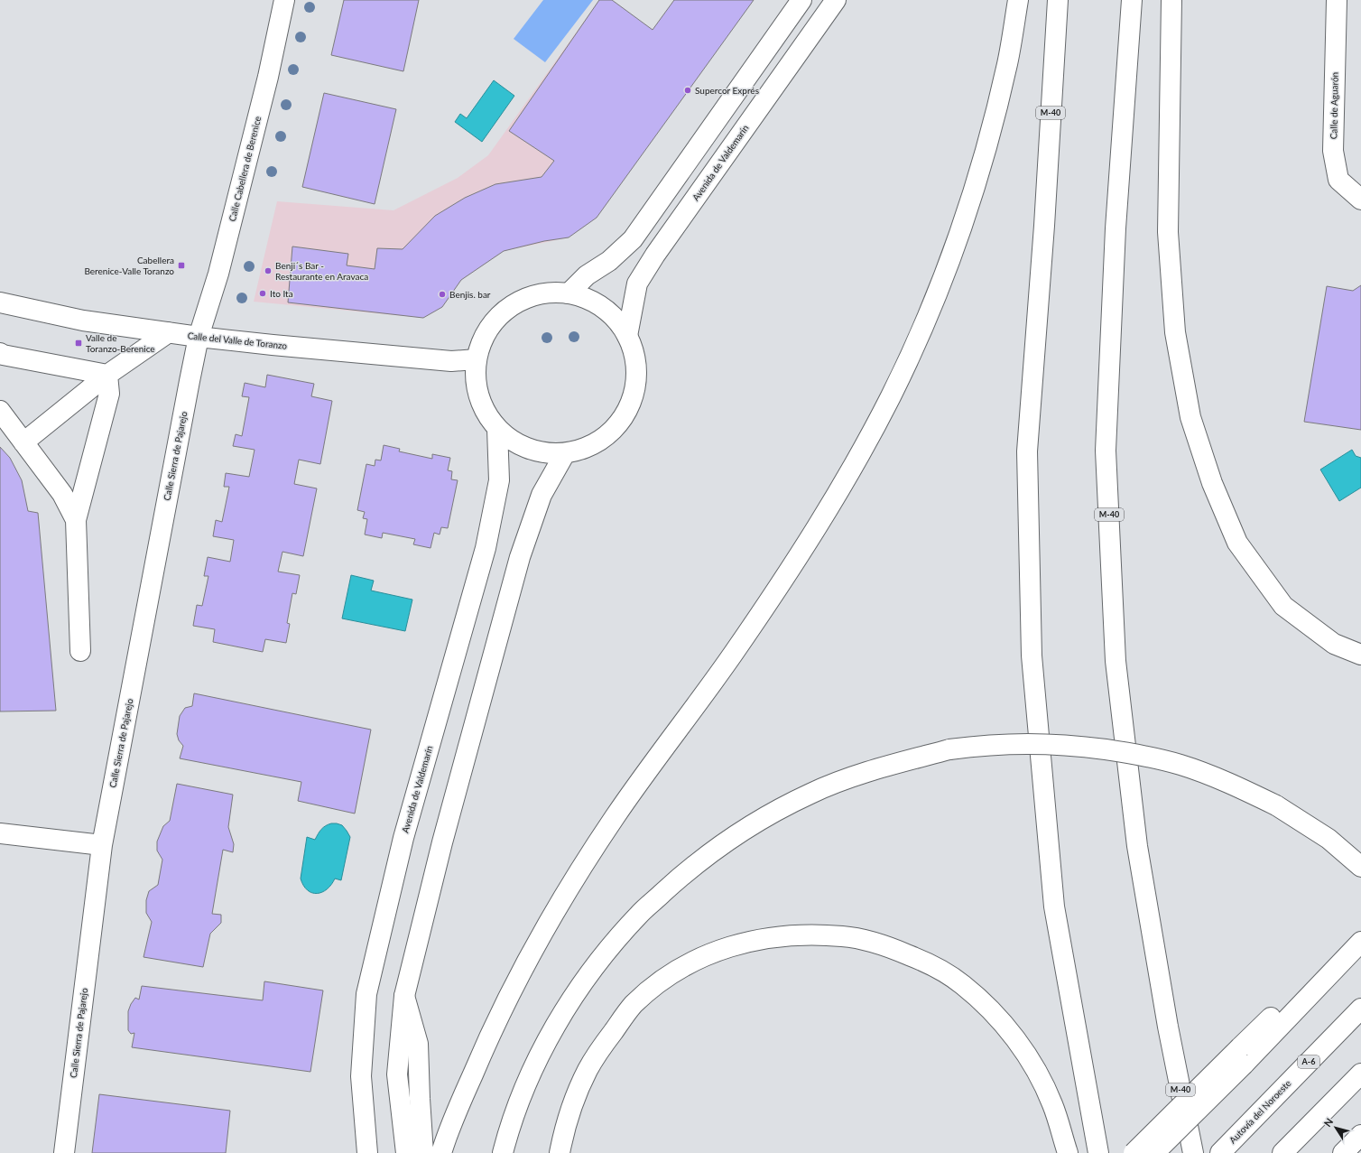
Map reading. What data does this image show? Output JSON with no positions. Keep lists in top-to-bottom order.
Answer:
{
  "streets": {
    "main road": [
      "Calle de Aguarón",
      "M-40",
      "Avenida de Valdemarín",
      "Calle Cabellera de Berenice",
      "Calle del Valle de Toranzo",
      "Calle Sierra de Pajarejo",
      "A-6",
      "Autovía del Noroeste"
    ]
  },
  "crossings": [
    ["Calle Cabellera de Berenice", "Calle del Valle de Toranzo"],
    ["Calle Cabellera de Berenice", "Calle Sierra de Pajarejo"],
    ["Calle del Valle de Toranzo", "Calle Sierra de Pajarejo"]
  ],
  "places": {
    "other": [
      "Supercor Exprés",
      "Benji´s Bar - Restaurante en Aravaca",
      "Ito Ita",
      "Benjis. bar"
    ],
    "transit": ["Cabellera Berenice-Valle Toranzo", "Valle de Toranzo-Berenice"]
  },
  "north": "top left"
}
